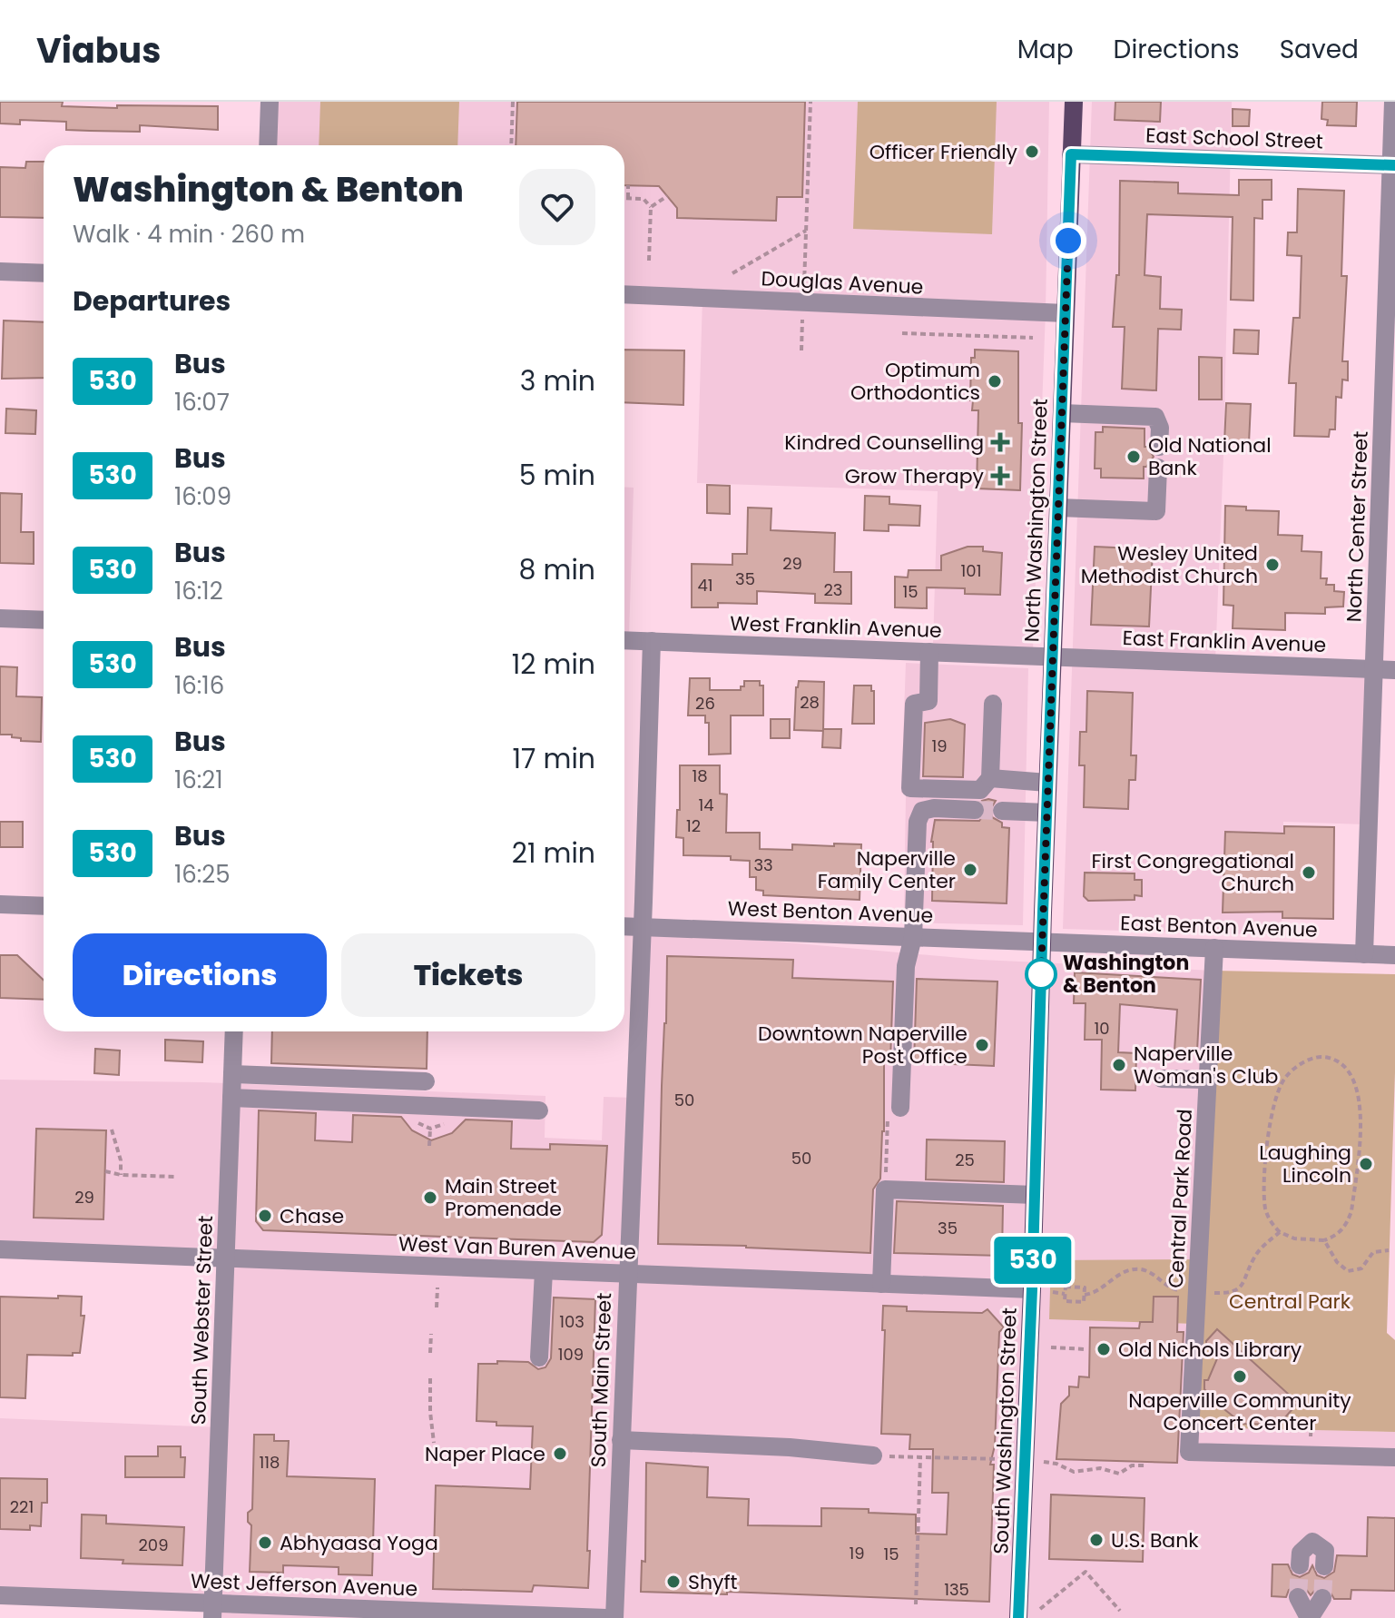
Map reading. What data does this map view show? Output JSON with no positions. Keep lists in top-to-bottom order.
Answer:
{
  "streets": {
    "main road": ["North Washington Street", "South Washington Street"],
    "street": [
      "East School Street",
      "Douglas Avenue",
      "North Center Street",
      "West Franklin Avenue",
      "East Franklin Avenue",
      "West Benton Avenue",
      "East Benton Avenue",
      "Central Park Road",
      "West Van Buren Avenue",
      "South Webster Street",
      "South Main Street",
      "West Jefferson Avenue"
    ]
  },
  "crossings": [
    ["East School Street", "North Washington Street"],
    ["East School Street", "North Center Street"],
    ["Douglas Avenue", "North Washington Street"],
    ["North Washington Street", "West Franklin Avenue"],
    ["North Washington Street", "East Franklin Avenue"],
    ["North Washington Street", "West Benton Avenue"],
    ["North Washington Street", "East Benton Avenue"],
    ["North Washington Street", "South Washington Street"],
    ["North Center Street", "East Franklin Avenue"],
    ["North Center Street", "East Benton Avenue"],
    ["West Franklin Avenue", "East Franklin Avenue"],
    ["West Franklin Avenue", "South Main Street"],
    ["West Benton Avenue", "East Benton Avenue"],
    ["West Benton Avenue", "South Main Street"],
    ["West Benton Avenue", "South Washington Street"],
    ["East Benton Avenue", "Central Park Road"],
    ["East Benton Avenue", "South Washington Street"],
    ["West Van Buren Avenue", "South Webster Street"],
    ["West Van Buren Avenue", "South Main Street"],
    ["West Van Buren Avenue", "South Washington Street"],
    ["South Webster Street", "West Jefferson Avenue"]
  ],
  "parks": ["Central Park"],
  "places": {
    "other": [
      "Officer Friendly",
      "Optimum Orthodontics",
      "Old National Bank",
      "Wesley United Methodist Church",
      "Naperville Family Center",
      "First Congregational Church",
      "Washington & Benton",
      "Downtown Naperville Post Office",
      "Naperville Woman's Club",
      "Laughing Lincoln",
      "Main Street Promenade",
      "Chase",
      "Old Nichols Library",
      "Naperville Community Concert Center",
      "Naper Place",
      "U.S. Bank",
      "Abhyaasa Yoga",
      "Shyft"
    ],
    "health": ["Kindred Counselling", "Grow Therapy"]
  },
  "lines": ["bus line 530"],
  "house_numbers": [
    "29",
    "101",
    "35",
    "41",
    "23",
    "15",
    "28",
    "26",
    "19",
    "18",
    "14",
    "12",
    "33",
    "10",
    "50",
    "50",
    "25",
    "29",
    "35",
    "103",
    "109",
    "118",
    "221",
    "209",
    "19",
    "15",
    "135"
  ],
  "page": {
    "header": "Viabus",
    "nav": ["Map", "Directions", "Saved"],
    "on_map": "530",
    "heading": [
      ["Washington & Benton", "Walk · 4 min · 260 m"],
      "Departures"
    ],
    "list": [
      {
        "mark": "530",
        "name": "Bus",
        "note": "16:07",
        "value": "3 min"
      },
      {
        "mark": "530",
        "name": "Bus",
        "note": "16:09",
        "value": "5 min"
      },
      {
        "mark": "530",
        "name": "Bus",
        "note": "16:12",
        "value": "8 min"
      },
      {
        "mark": "530",
        "name": "Bus",
        "note": "16:16",
        "value": "12 min"
      },
      {
        "mark": "530",
        "name": "Bus",
        "note": "16:21",
        "value": "17 min"
      },
      {
        "mark": "530",
        "name": "Bus",
        "note": "16:25",
        "value": "21 min"
      }
    ],
    "buttons": ["Directions", "Tickets"]
  }
}
